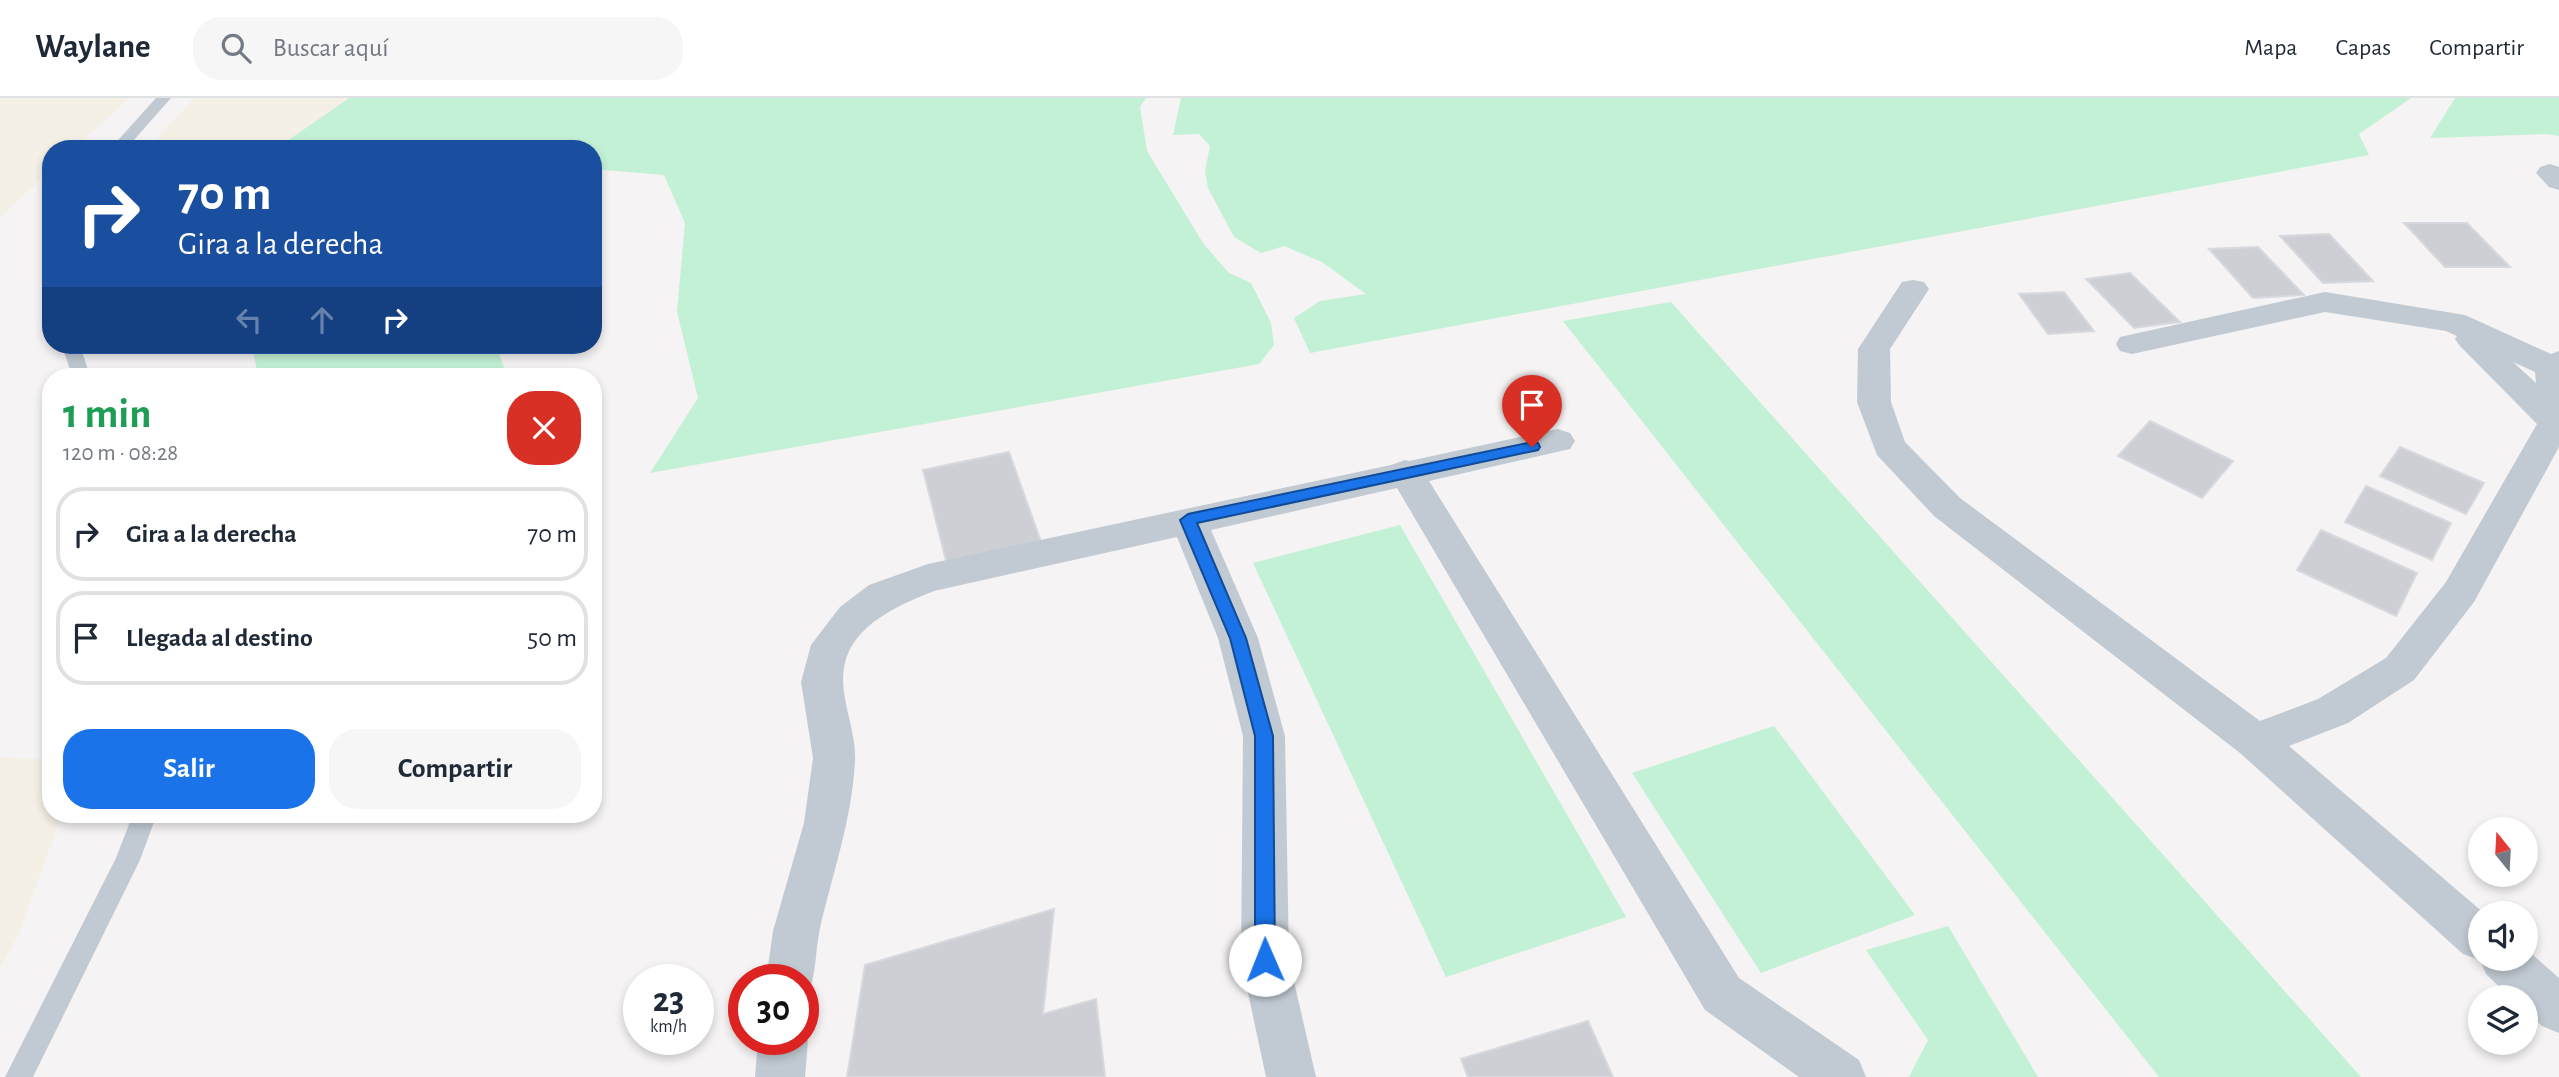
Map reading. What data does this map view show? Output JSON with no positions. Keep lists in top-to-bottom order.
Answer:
{
  "north": "top",
  "page": {
    "header": "Waylane",
    "search": "Buscar aquí",
    "nav": ["Mapa", "Capas", "Compartir"],
    "turn": ["70 m", "Gira a la derecha"],
    "heading": ["1 min", "120 m · 08:28"],
    "list": [
      {
        "name": "Gira a la derecha",
        "value": "70 m"
      },
      {
        "name": "Llegada al destino",
        "value": "50 m"
      }
    ],
    "buttons": ["Salir", "Compartir"],
    "speed": "23 km/h",
    "limit": "30"
  }
}
